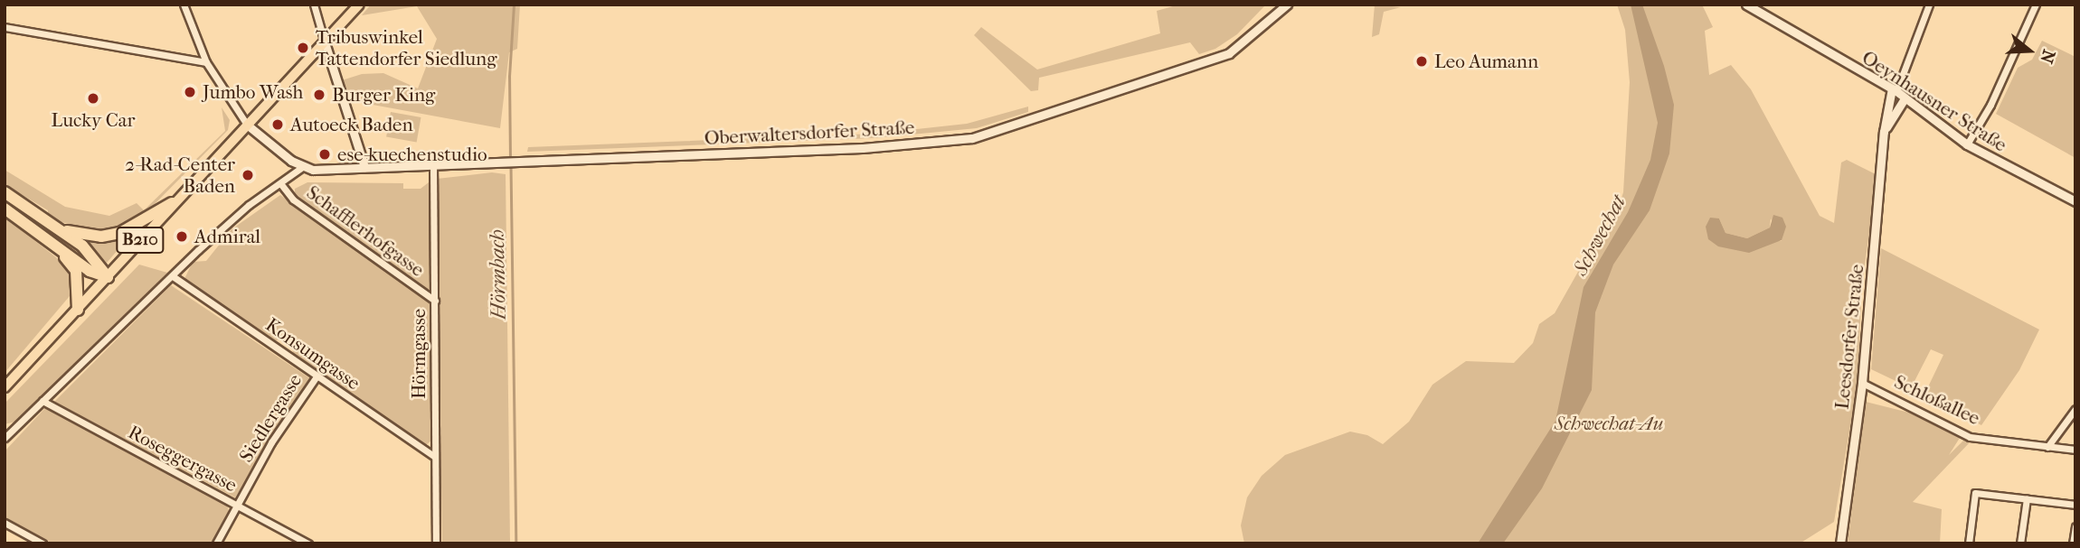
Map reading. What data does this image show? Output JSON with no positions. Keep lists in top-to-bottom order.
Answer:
{
  "streets": {
    "main road": ["B210"],
    "street": [
      "Oeynhausner Straße",
      "Oberwaltersdorfer Straße",
      "Schafflerhofgasse",
      "Leesdorfer Straße",
      "Konsumgasse",
      "Hörmgasse",
      "Schloßallee",
      "Siedlergasse",
      "Roseggergasse"
    ]
  },
  "crossings": [
    ["Oeynhausner Straße", "Leesdorfer Straße"],
    ["Oberwaltersdorfer Straße", "Hörmgasse"],
    ["Schafflerhofgasse", "Hörmgasse"],
    ["Leesdorfer Straße", "Schloßallee"],
    ["Konsumgasse", "Hörmgasse"],
    ["Konsumgasse", "Siedlergasse"],
    ["Siedlergasse", "Roseggergasse"]
  ],
  "water": ["Schwechat", "Hörmbach"],
  "parks": ["Schwechat-Au"],
  "places": [
    "Tribuswinkel Tattendorfer Siedlung",
    "Leo Aumann",
    "Jumbo Wash",
    "Burger King",
    "Lucky Car",
    "Autoeck Baden",
    "ese-kuechenstudio",
    "2-Rad-Center Baden",
    "Admiral"
  ],
  "north": "right"
}
